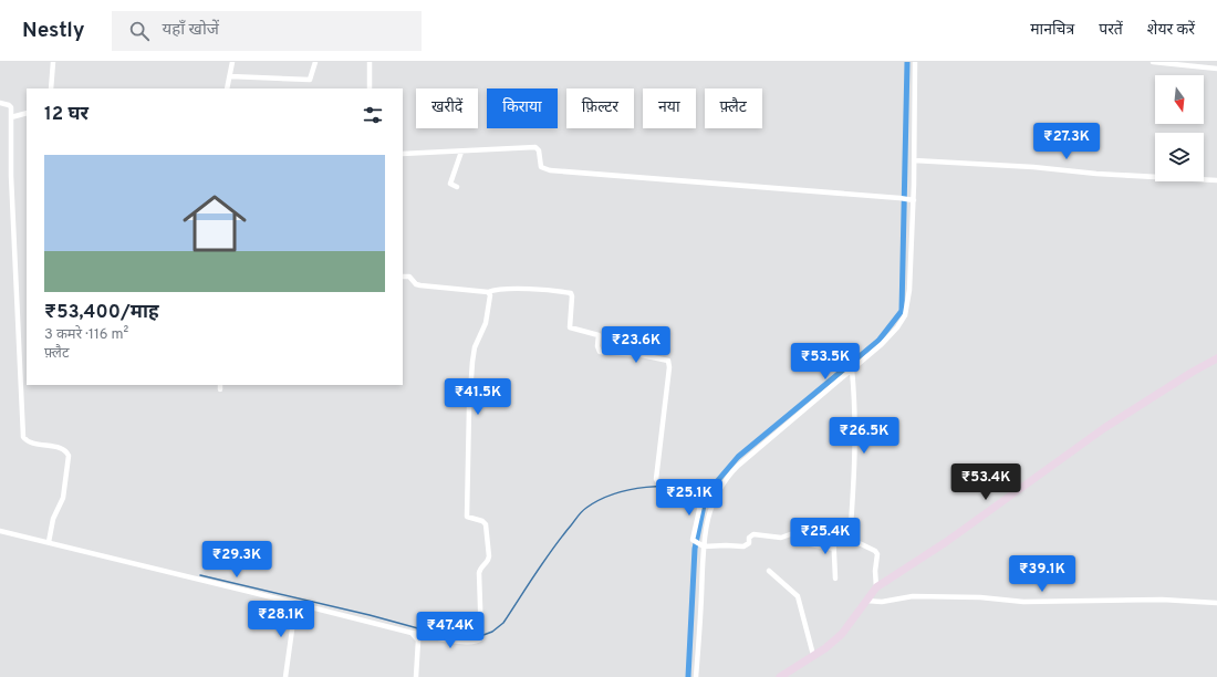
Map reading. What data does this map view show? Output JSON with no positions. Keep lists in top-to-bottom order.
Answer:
{
  "north": "bottom",
  "page": {
    "header": "Nestly",
    "search": "यहाँ खोजें",
    "nav": ["मानचित्र", "परतें", "शेयर करें"],
    "chip": [
      "खरीदें",
      "किराया",
      "फ़िल्टर",
      "नया",
      "फ़्लैट"
    ],
    "heading": "12 घर",
    "price": [
      "₹27.3K",
      "₹23.6K",
      "₹53.5K",
      "₹41.5K",
      "₹26.5K",
      "₹53.4K",
      "₹25.1K",
      "₹25.4K",
      "₹29.3K",
      "₹39.1K",
      "₹28.1K",
      "₹47.4K"
    ],
    "list": [
      {
        "name": "₹53,400/माह",
        "note": "3 कमरे · 116 m² · फ़्लैट"
      }
    ]
  }
}
